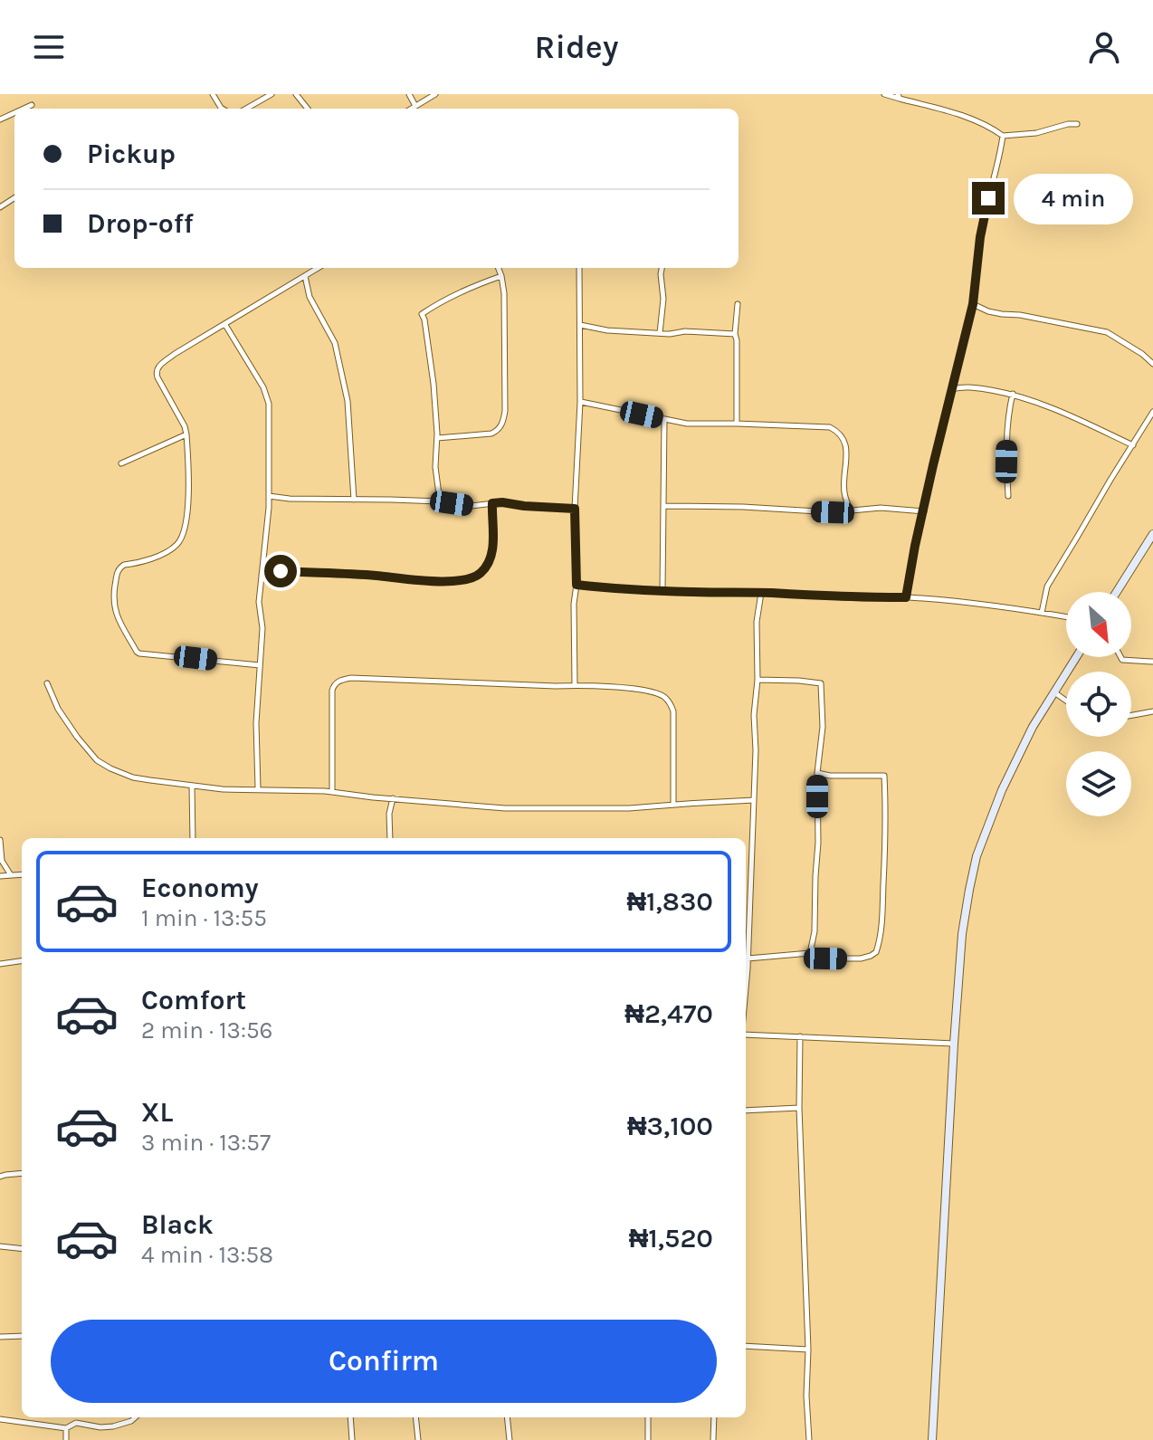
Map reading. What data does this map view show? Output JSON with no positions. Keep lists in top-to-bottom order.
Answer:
{
  "north": "bottom right",
  "page": {
    "header": "Ridey",
    "banner": ["Pickup", "Drop-off"],
    "bubble": "4 min",
    "list": [
      {
        "name": "Economy",
        "note": "1 min · 13:55",
        "value": "₦1,830"
      },
      {
        "name": "Comfort",
        "note": "2 min · 13:56",
        "value": "₦2,470"
      },
      {
        "name": "XL",
        "note": "3 min · 13:57",
        "value": "₦3,100"
      },
      {
        "name": "Black",
        "note": "4 min · 13:58",
        "value": "₦1,520"
      }
    ],
    "buttons": "Confirm"
  }
}
